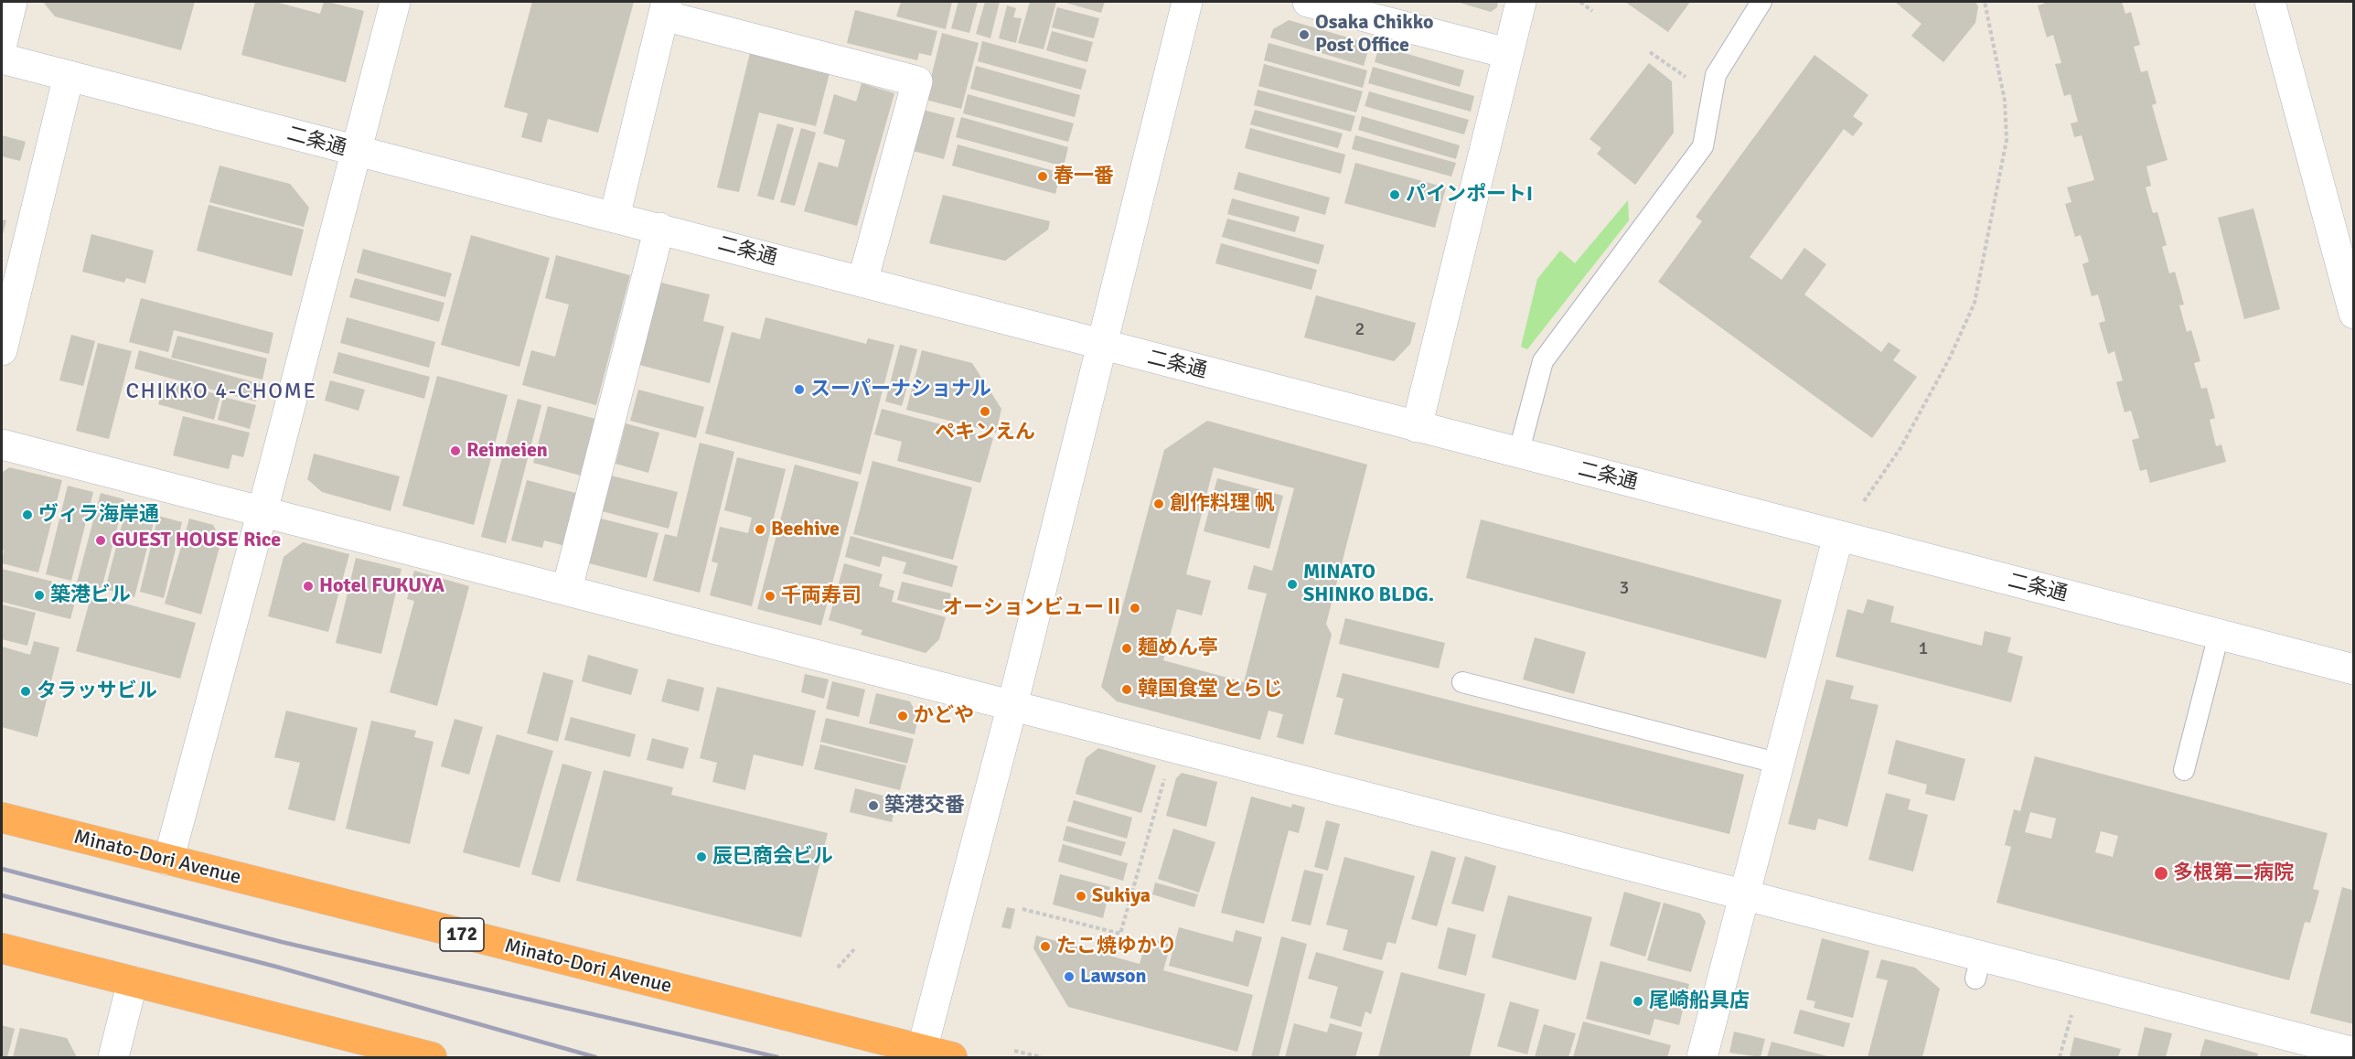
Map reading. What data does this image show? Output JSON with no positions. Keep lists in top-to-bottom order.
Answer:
{
  "streets": {
    "highway": ["Minato-Dori Avenue", "172"],
    "street": ["二条通"]
  },
  "districts": ["CHIKKO 4-CHOME"],
  "places": [
    "Osaka Chikko Post Office",
    "春一番",
    "パインポートI",
    "スーパーナショナル",
    "ペキンえん",
    "Reimeien",
    "創作料理 帆",
    "ヴィラ海岸通",
    "Beehive",
    "GUEST HOUSE Rice",
    "MINATO SHINKO BLDG.",
    "Hotel FUKUYA",
    "築港ビル",
    "千両寿司",
    "オーションビューⅡ",
    "麺めん亭",
    "韓国食堂 とらじ",
    "タラッサビル",
    "かどや",
    "築港交番",
    "辰巳商会ビル",
    "多根第二病院",
    "Sukiya",
    "たこ焼ゆかり",
    "Lawson",
    "尾崎船具店"
  ],
  "house_numbers": ["2", "3", "1"]
}
